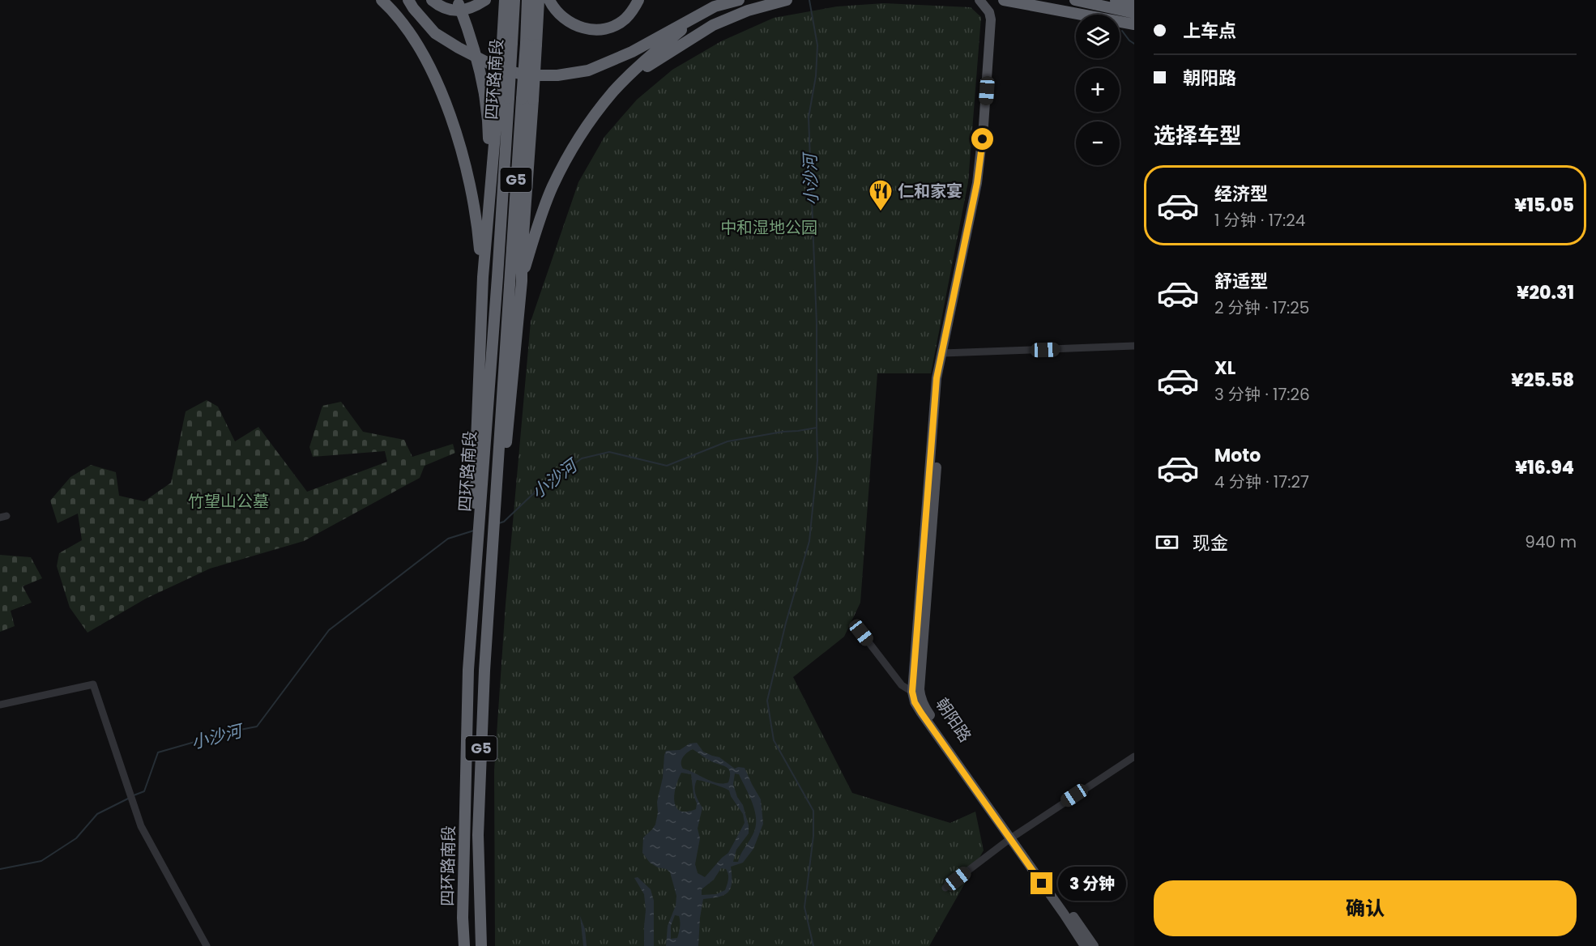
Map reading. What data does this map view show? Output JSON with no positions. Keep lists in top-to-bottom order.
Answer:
{
  "streets": {
    "highway": ["四环路南段", "G5"],
    "main road": ["朝阳路"]
  },
  "water": ["小沙河"],
  "parks": ["中和湿地公园", "竹望山公墓"],
  "places": {
    "restaurant": ["仁和家宴"]
  },
  "page": {
    "banner": ["上车点", "朝阳路"],
    "map_buttons": ["+", "−"],
    "heading": "选择车型",
    "list": [
      {
        "name": "经济型",
        "note": "1 分钟 · 17:24",
        "value": "¥15.05"
      },
      {
        "name": "舒适型",
        "note": "2 分钟 · 17:25",
        "value": "¥20.31"
      },
      {
        "name": "XL",
        "note": "3 分钟 · 17:26",
        "value": "¥25.58"
      },
      {
        "name": "Moto",
        "note": "4 分钟 · 17:27",
        "value": "¥16.94"
      }
    ],
    "pay": ["现金", "940 m"],
    "bubble": "3 分钟",
    "buttons": "确认"
  }
}
